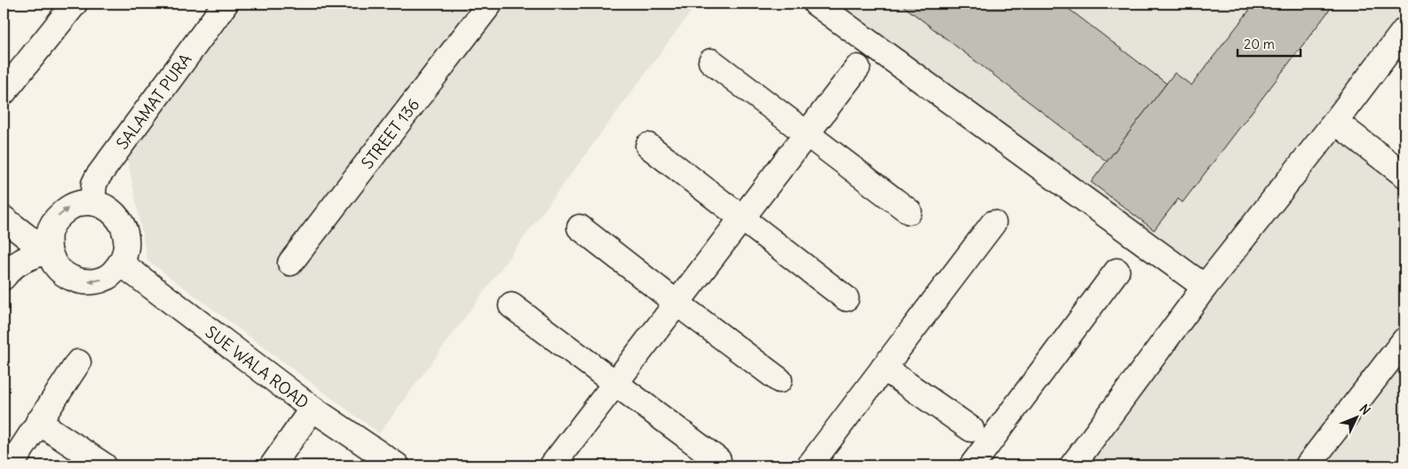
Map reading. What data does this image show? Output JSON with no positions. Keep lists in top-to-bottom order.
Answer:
{
  "streets": {
    "street": ["SALAMAT PURA", "STREET 136", "SUE WALA ROAD"]
  },
  "crossings": [
    ["SALAMAT PURA", "SUE WALA ROAD"]
  ],
  "scale_bar": "20 m",
  "north": "top right"
}
